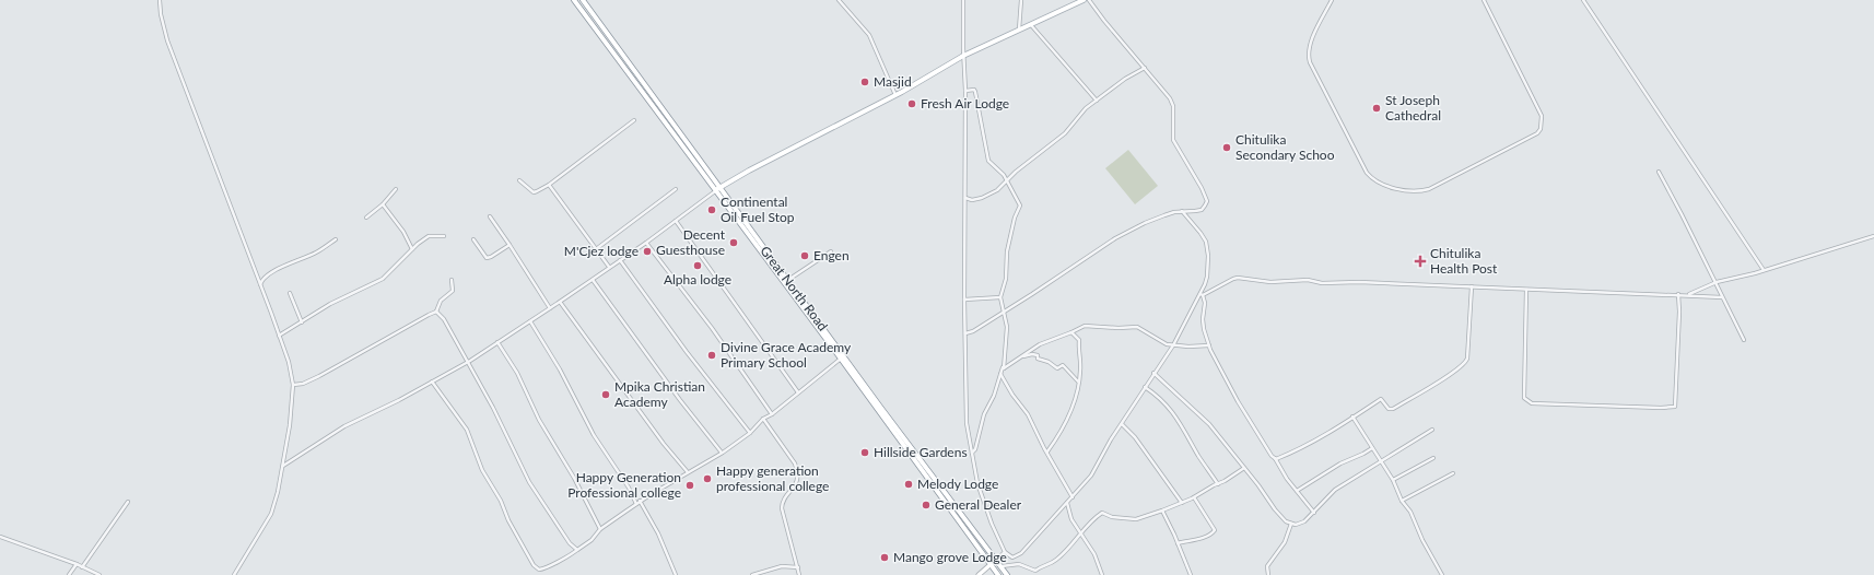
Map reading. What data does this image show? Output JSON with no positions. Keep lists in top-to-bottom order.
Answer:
{
  "streets": {
    "main road": ["Great North Road"]
  },
  "places": {
    "other": [
      "Masjid",
      "Fresh Air Lodge",
      "St Joseph Cathedral",
      "Chitulika Secondary Schoo",
      "Continental Oil Fuel Stop",
      "Decent Guesthouse",
      "M'Cjez lodge",
      "Engen",
      "Alpha lodge",
      "Divine Grace Academy Primary School",
      "Mpika Christian Academy",
      "Hillside Gardens",
      "Happy generation professional college",
      "Melody Lodge",
      "Happy Generation Professional college",
      "General Dealer",
      "Mango grove Lodge"
    ],
    "health": ["Chitulika Health Post"]
  }
}
